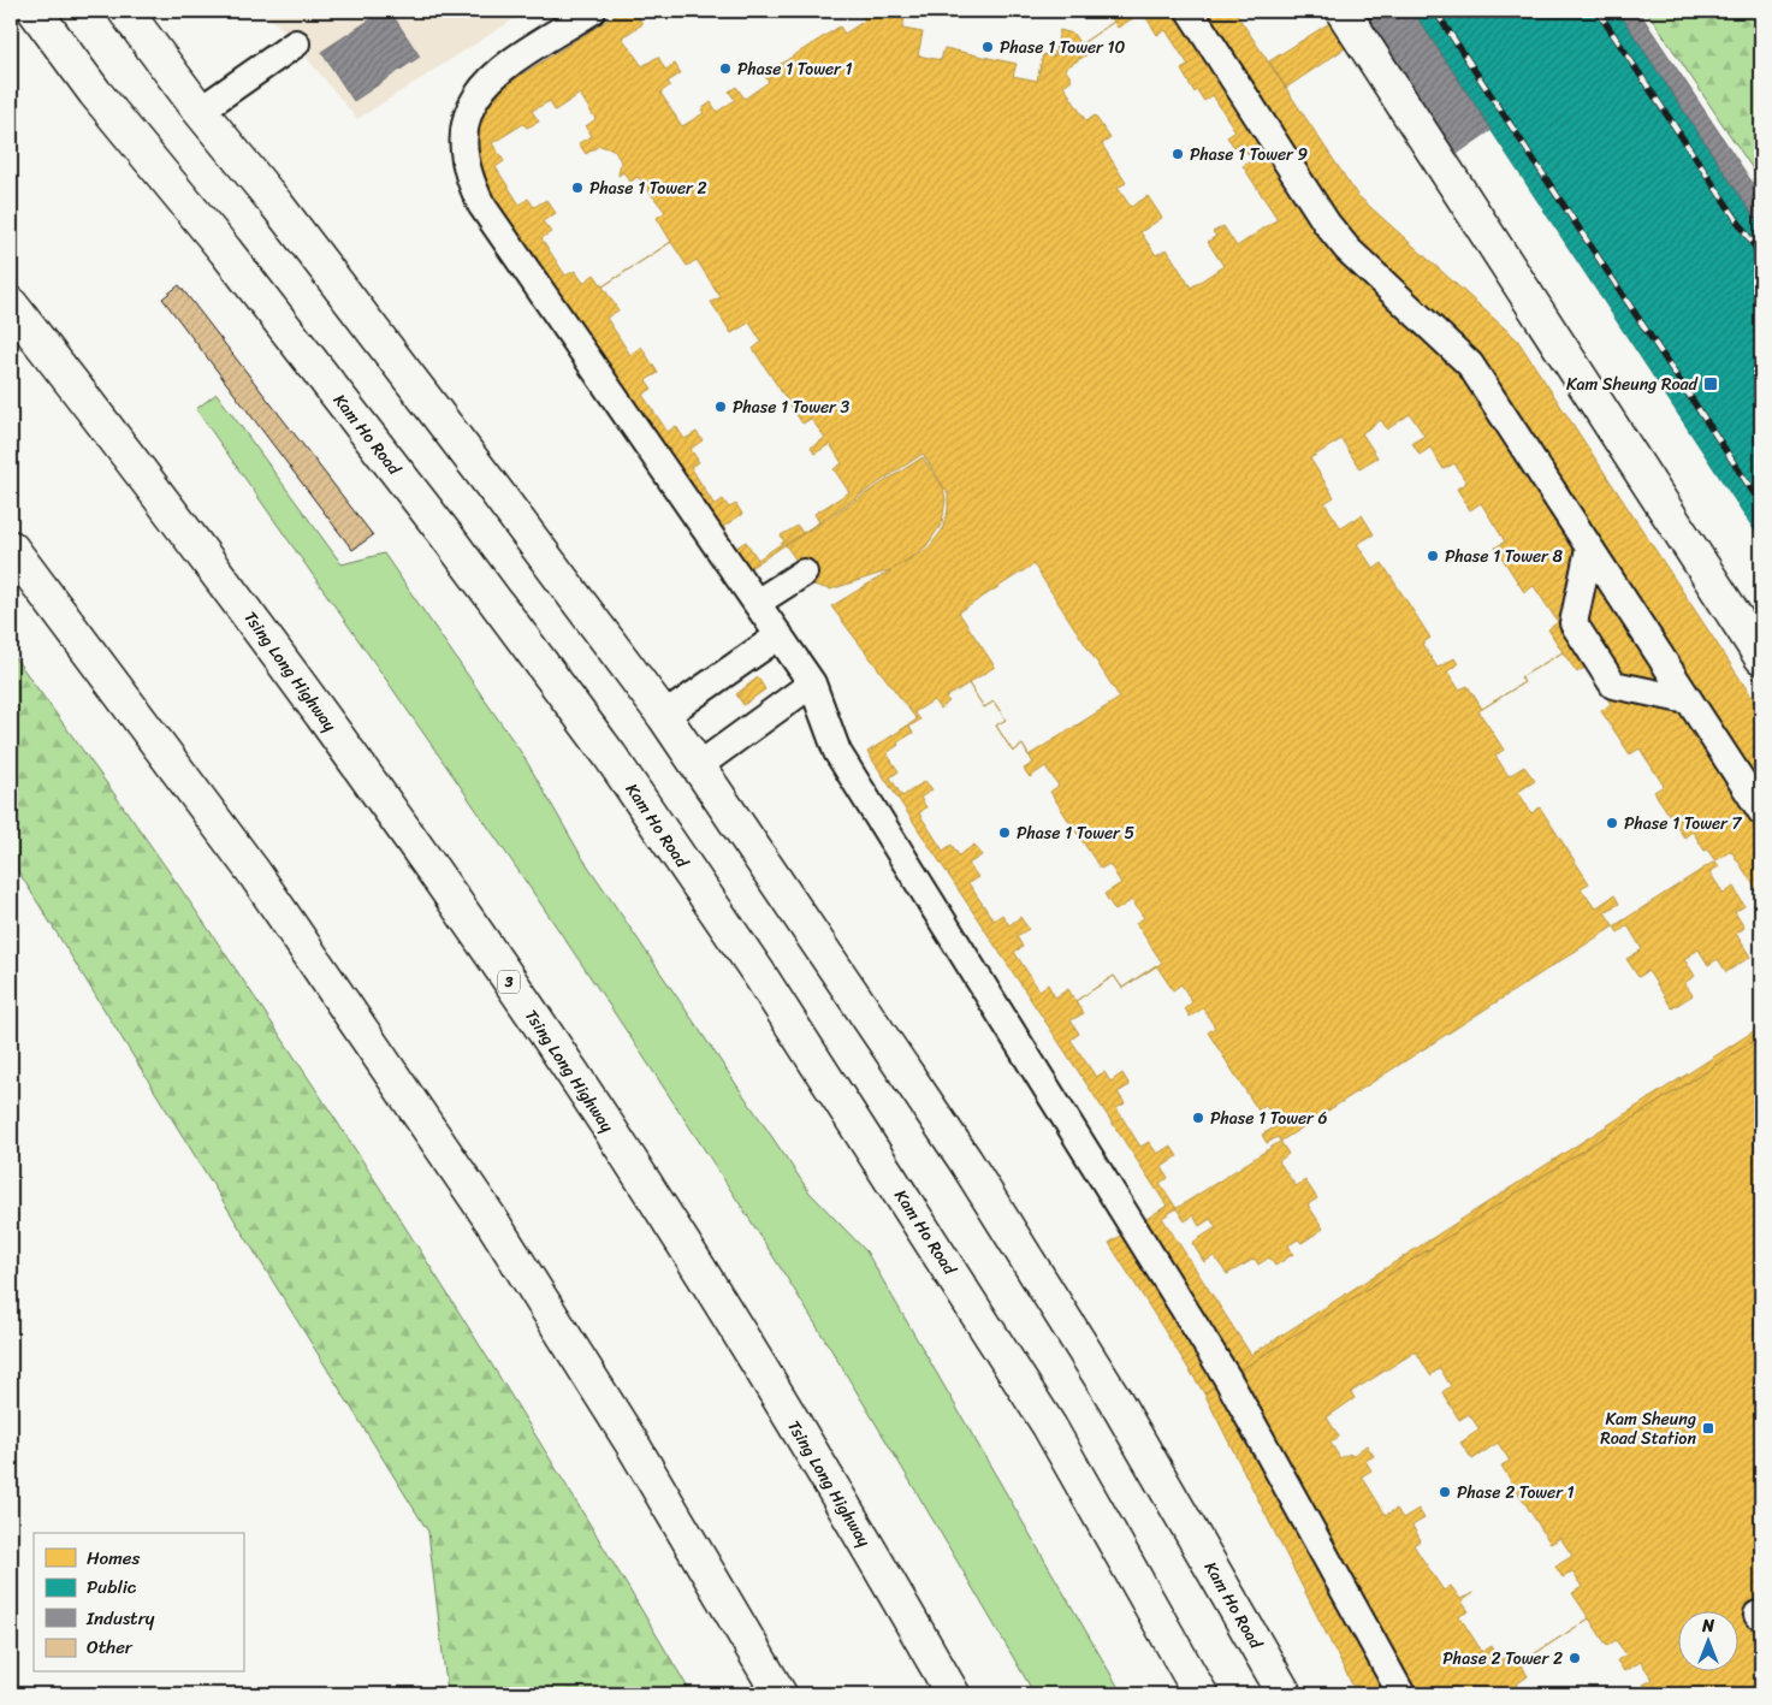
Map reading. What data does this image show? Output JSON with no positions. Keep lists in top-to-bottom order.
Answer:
{
  "streets": {
    "main road": ["Kam Ho Road", "Tsing Long Highway", "3"]
  },
  "places": {
    "other": [
      "Phase 1 Tower 10",
      "Phase 1 Tower 1",
      "Phase 1 Tower 9",
      "Phase 1 Tower 2",
      "Phase 1 Tower 3",
      "Phase 1 Tower 8",
      "Phase 1 Tower 7",
      "Phase 1 Tower 5",
      "Phase 1 Tower 6",
      "Phase 2 Tower 1",
      "Phase 2 Tower 2"
    ],
    "transit": ["Kam Sheung Road", "Kam Sheung Road Station"]
  },
  "legend": [
    "Homes",
    "Public",
    "Industry",
    "Other"
  ],
  "north": "top"
}
